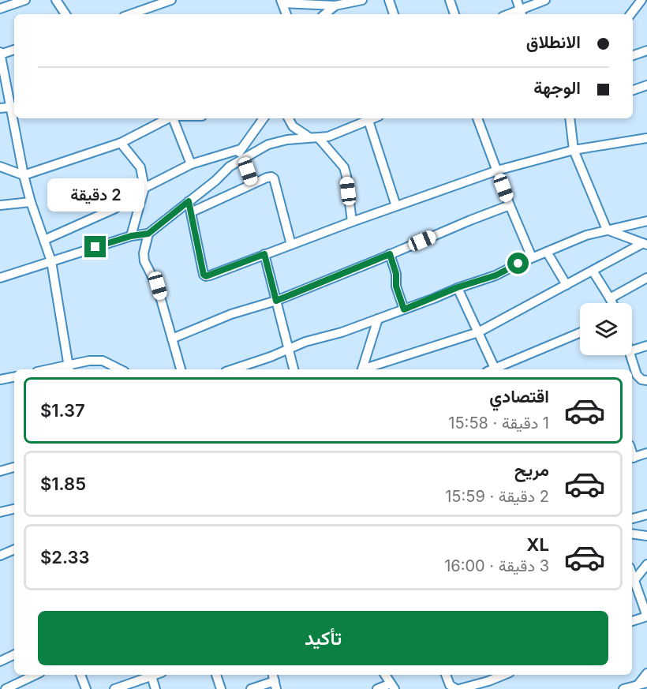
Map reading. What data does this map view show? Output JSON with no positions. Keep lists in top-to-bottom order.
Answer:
{
  "page": {
    "banner": ["الانطلاق", "الوجهة"],
    "bubble": "2 دقيقة",
    "list": [
      {
        "name": "اقتصادي",
        "note": "1 دقيقة · 15:58",
        "value": "$1.37"
      },
      {
        "name": "مريح",
        "note": "2 دقيقة · 15:59",
        "value": "$1.85"
      },
      {
        "name": "XL",
        "note": "3 دقيقة · 16:00",
        "value": "$2.33"
      }
    ],
    "buttons": "تأكيد"
  }
}
